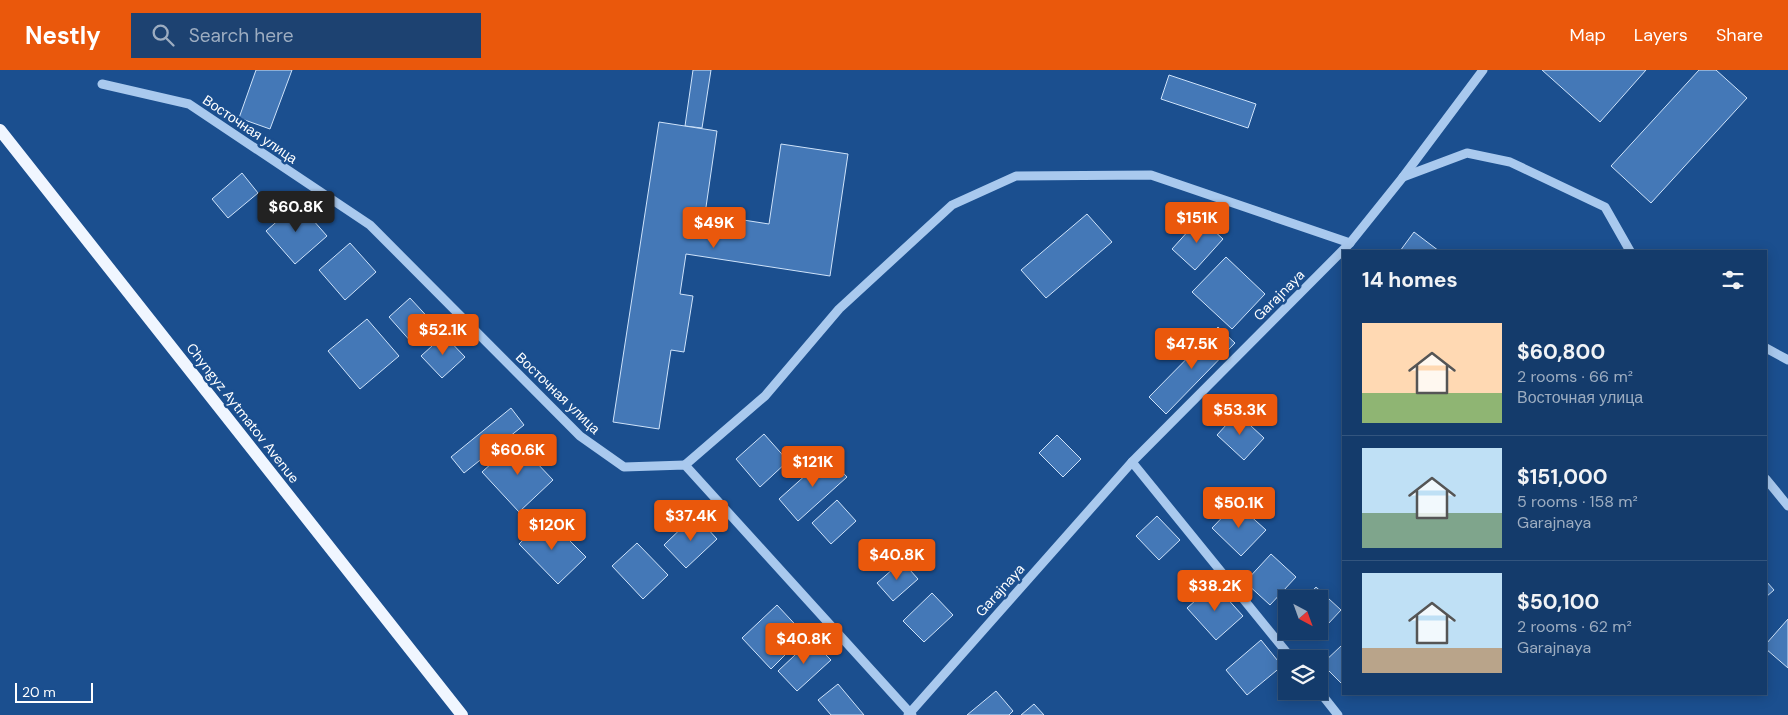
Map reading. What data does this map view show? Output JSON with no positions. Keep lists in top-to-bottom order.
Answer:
{
  "streets": {
    "main road": ["Chyngyz Aytmatov Avenue"],
    "street": ["Восточная улица", "Garajnaya"]
  },
  "scale_bar": "20 m",
  "north": "bottom right",
  "page": {
    "header": "Nestly",
    "search": "Search here",
    "nav": ["Map", "Layers", "Share"],
    "price": [
      "$60.8K",
      "$151K",
      "$49K",
      "$52.1K",
      "$47.5K",
      "$53.3K",
      "$60.6K",
      "$121K",
      "$50.1K",
      "$37.4K",
      "$120K",
      "$40.8K",
      "$38.2K",
      "$40.8K"
    ],
    "heading": "14 homes",
    "list": [
      {
        "name": "$60,800",
        "note": "2 rooms · 66 m² · Восточная улица"
      },
      {
        "name": "$151,000",
        "note": "5 rooms · 158 m² · Garajnaya"
      },
      {
        "name": "$50,100",
        "note": "2 rooms · 62 m² · Garajnaya"
      }
    ],
    "scale": "20 m"
  }
}
